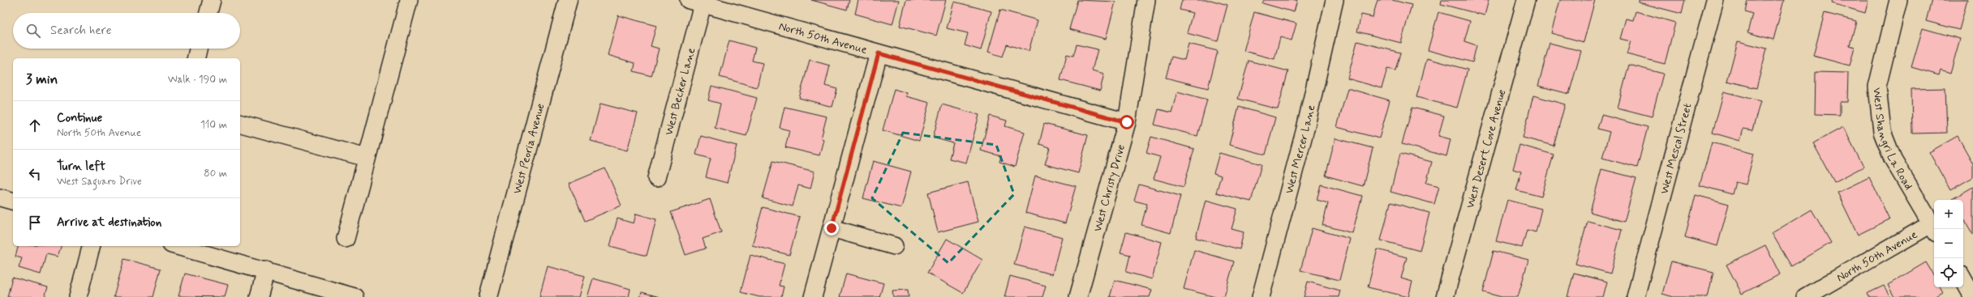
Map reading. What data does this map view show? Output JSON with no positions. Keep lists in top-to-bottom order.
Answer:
{
  "streets": {
    "main road": ["West Peoria Avenue"],
    "street": [
      "North 50th Avenue",
      "West Becker Lane",
      "West Shangri La Road",
      "West Mercer Lane",
      "West Desert Cove Avenue",
      "West Mescal Street",
      "West Christy Drive"
    ]
  },
  "crossings": [
    ["North 50th Avenue", "West Becker Lane"],
    ["North 50th Avenue", "West Shangri La Road"],
    ["North 50th Avenue", "West Christy Drive"]
  ],
  "page": {
    "search": "Search here",
    "heading": ["3 min", "Walk · 190 m"],
    "list": [
      ["Continue", "North 50th Avenue", "110 m"],
      ["Turn left", "West Saguaro Drive", "80 m"],
      "Arrive at destination"
    ],
    "map_buttons": ["+", "−"]
  }
}
